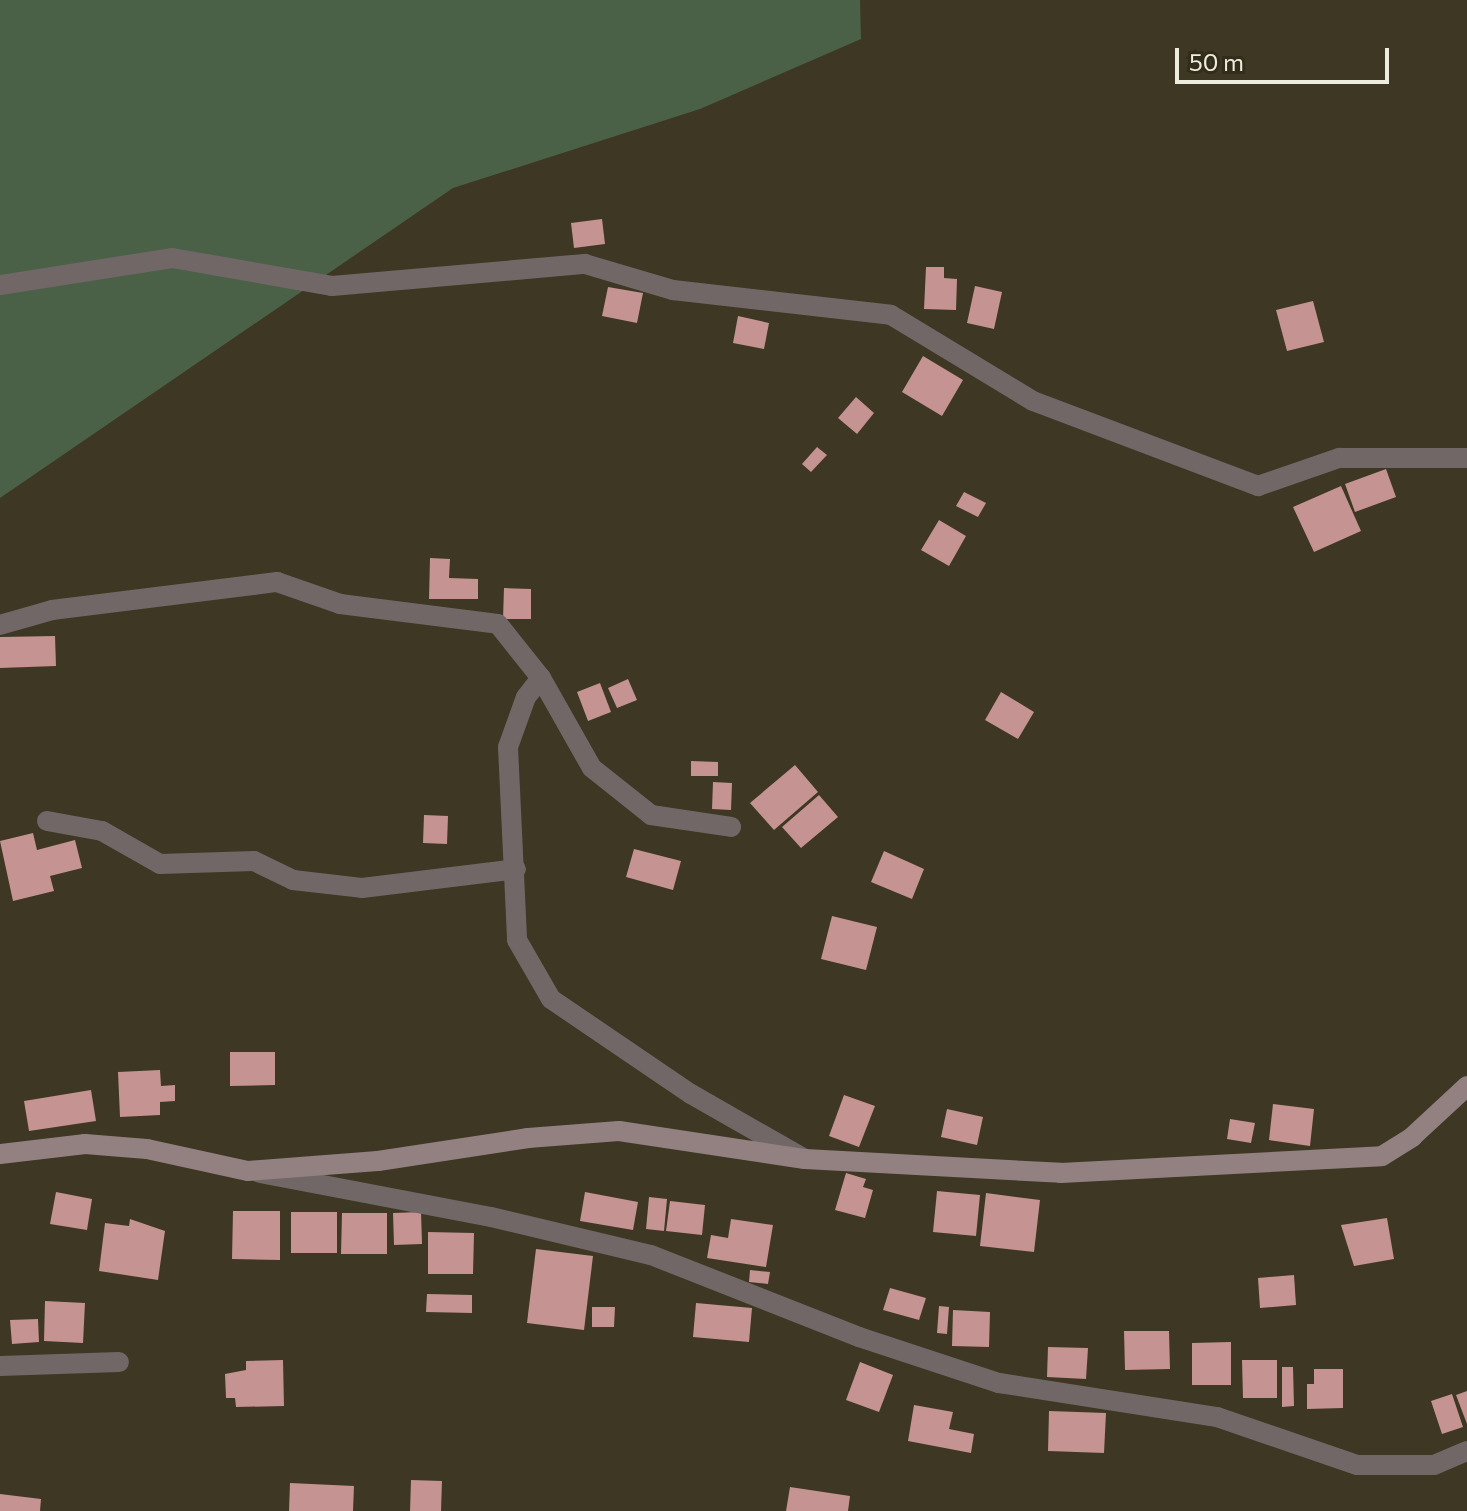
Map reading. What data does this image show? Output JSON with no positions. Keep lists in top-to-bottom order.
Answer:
{
  "scale_bar": "50 m"
}
